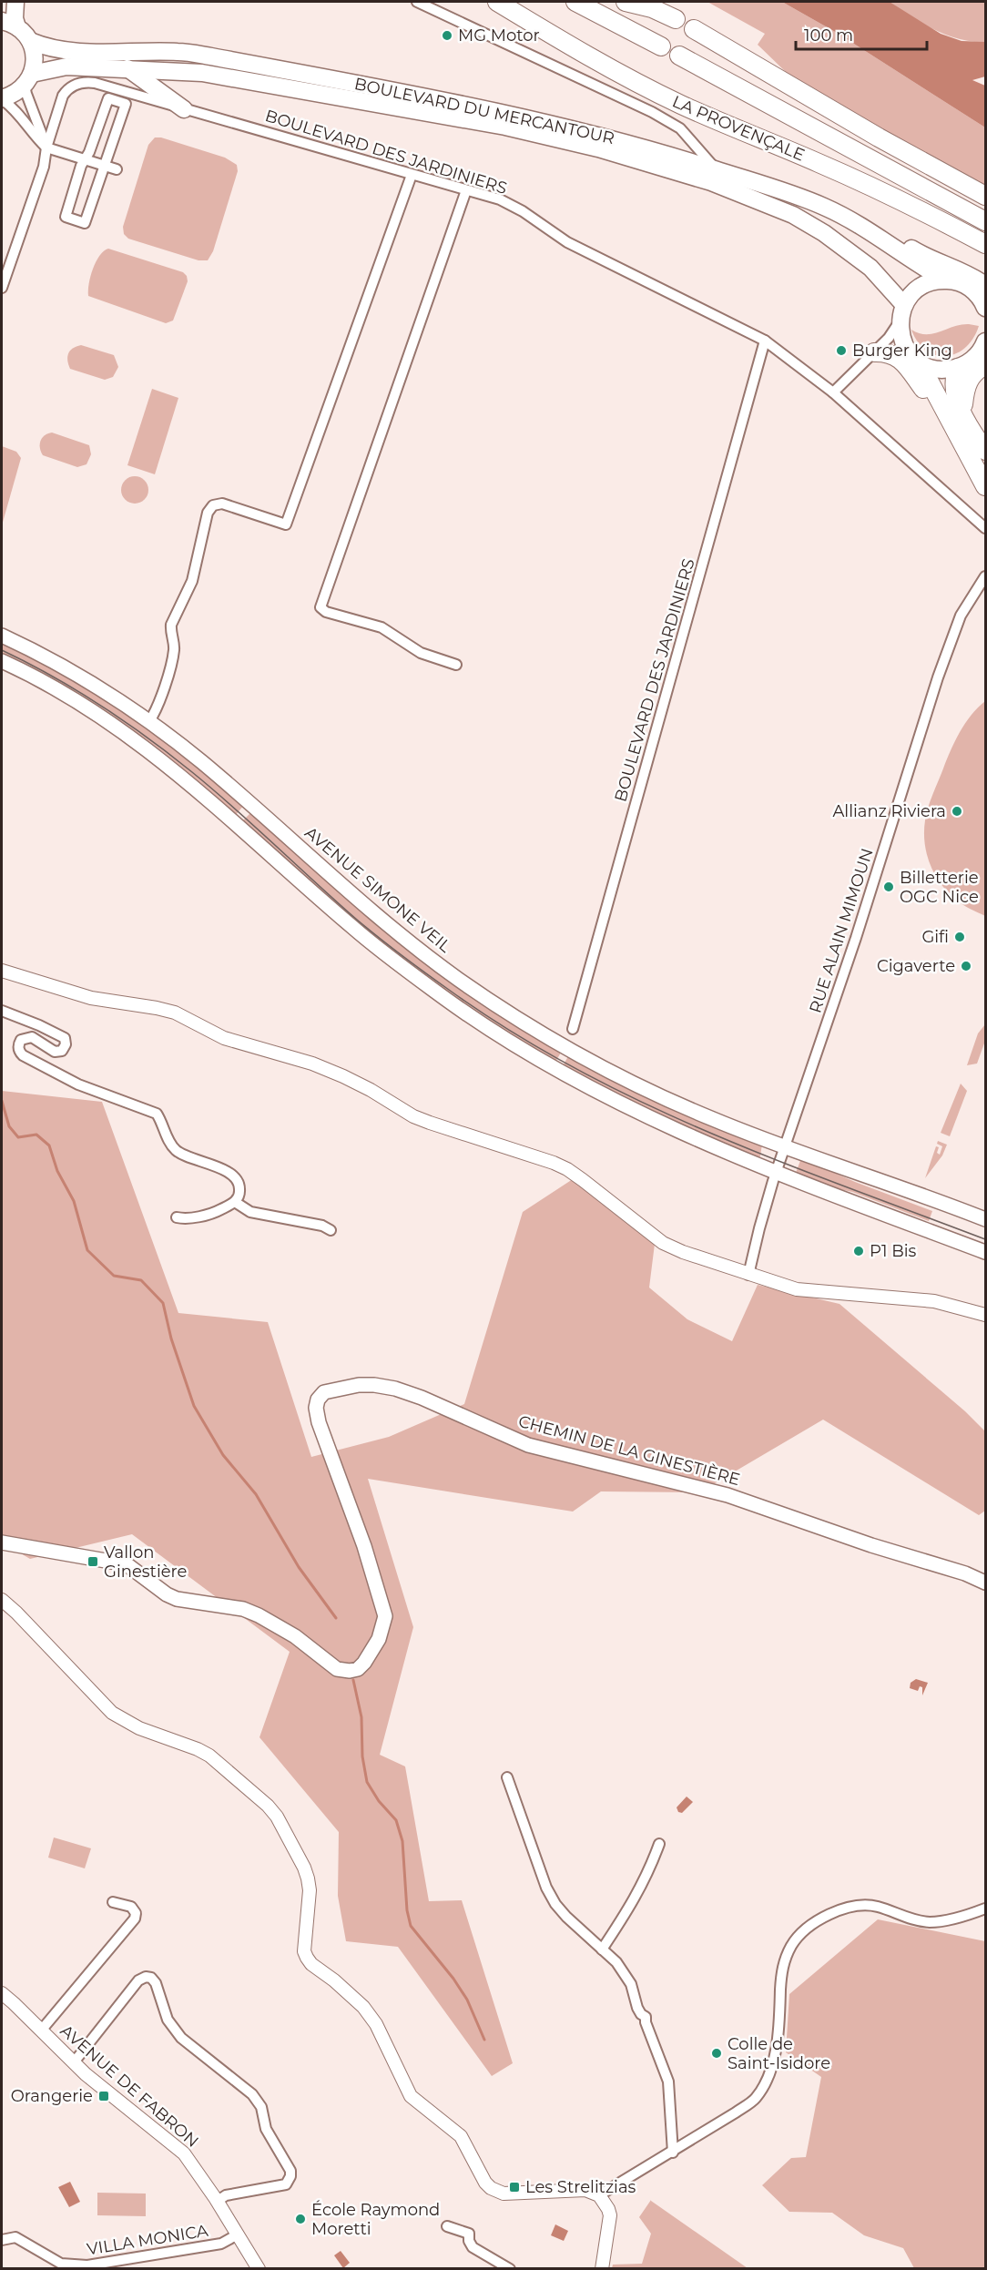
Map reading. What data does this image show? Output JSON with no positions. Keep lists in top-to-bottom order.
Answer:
{
  "streets": {
    "highway": ["LA PROVENÇALE"],
    "main road": ["BOULEVARD DU MERCANTOUR", "AVENUE SIMONE VEIL", "CHEMIN DE LA GINESTIÈRE"],
    "street": [
      "BOULEVARD DES JARDINIERS",
      "RUE ALAIN MIMOUN",
      "AVENUE DE FABRON",
      "VILLA MONICA"
    ]
  },
  "crossings": [
    ["AVENUE SIMONE VEIL", "RUE ALAIN MIMOUN"],
    ["AVENUE DE FABRON", "VILLA MONICA"]
  ],
  "places": {
    "other": [
      "MG Motor",
      "Burger King",
      "Allianz Riviera",
      "Billetterie OGC Nice",
      "Gifi",
      "Cigaverte",
      "P1 Bis",
      "Colle de Saint-Isidore",
      "École Raymond Moretti"
    ],
    "transit": ["Vallon Ginestière", "Orangerie", "Les Strelitzias"]
  },
  "scale_bar": "100 m"
}
